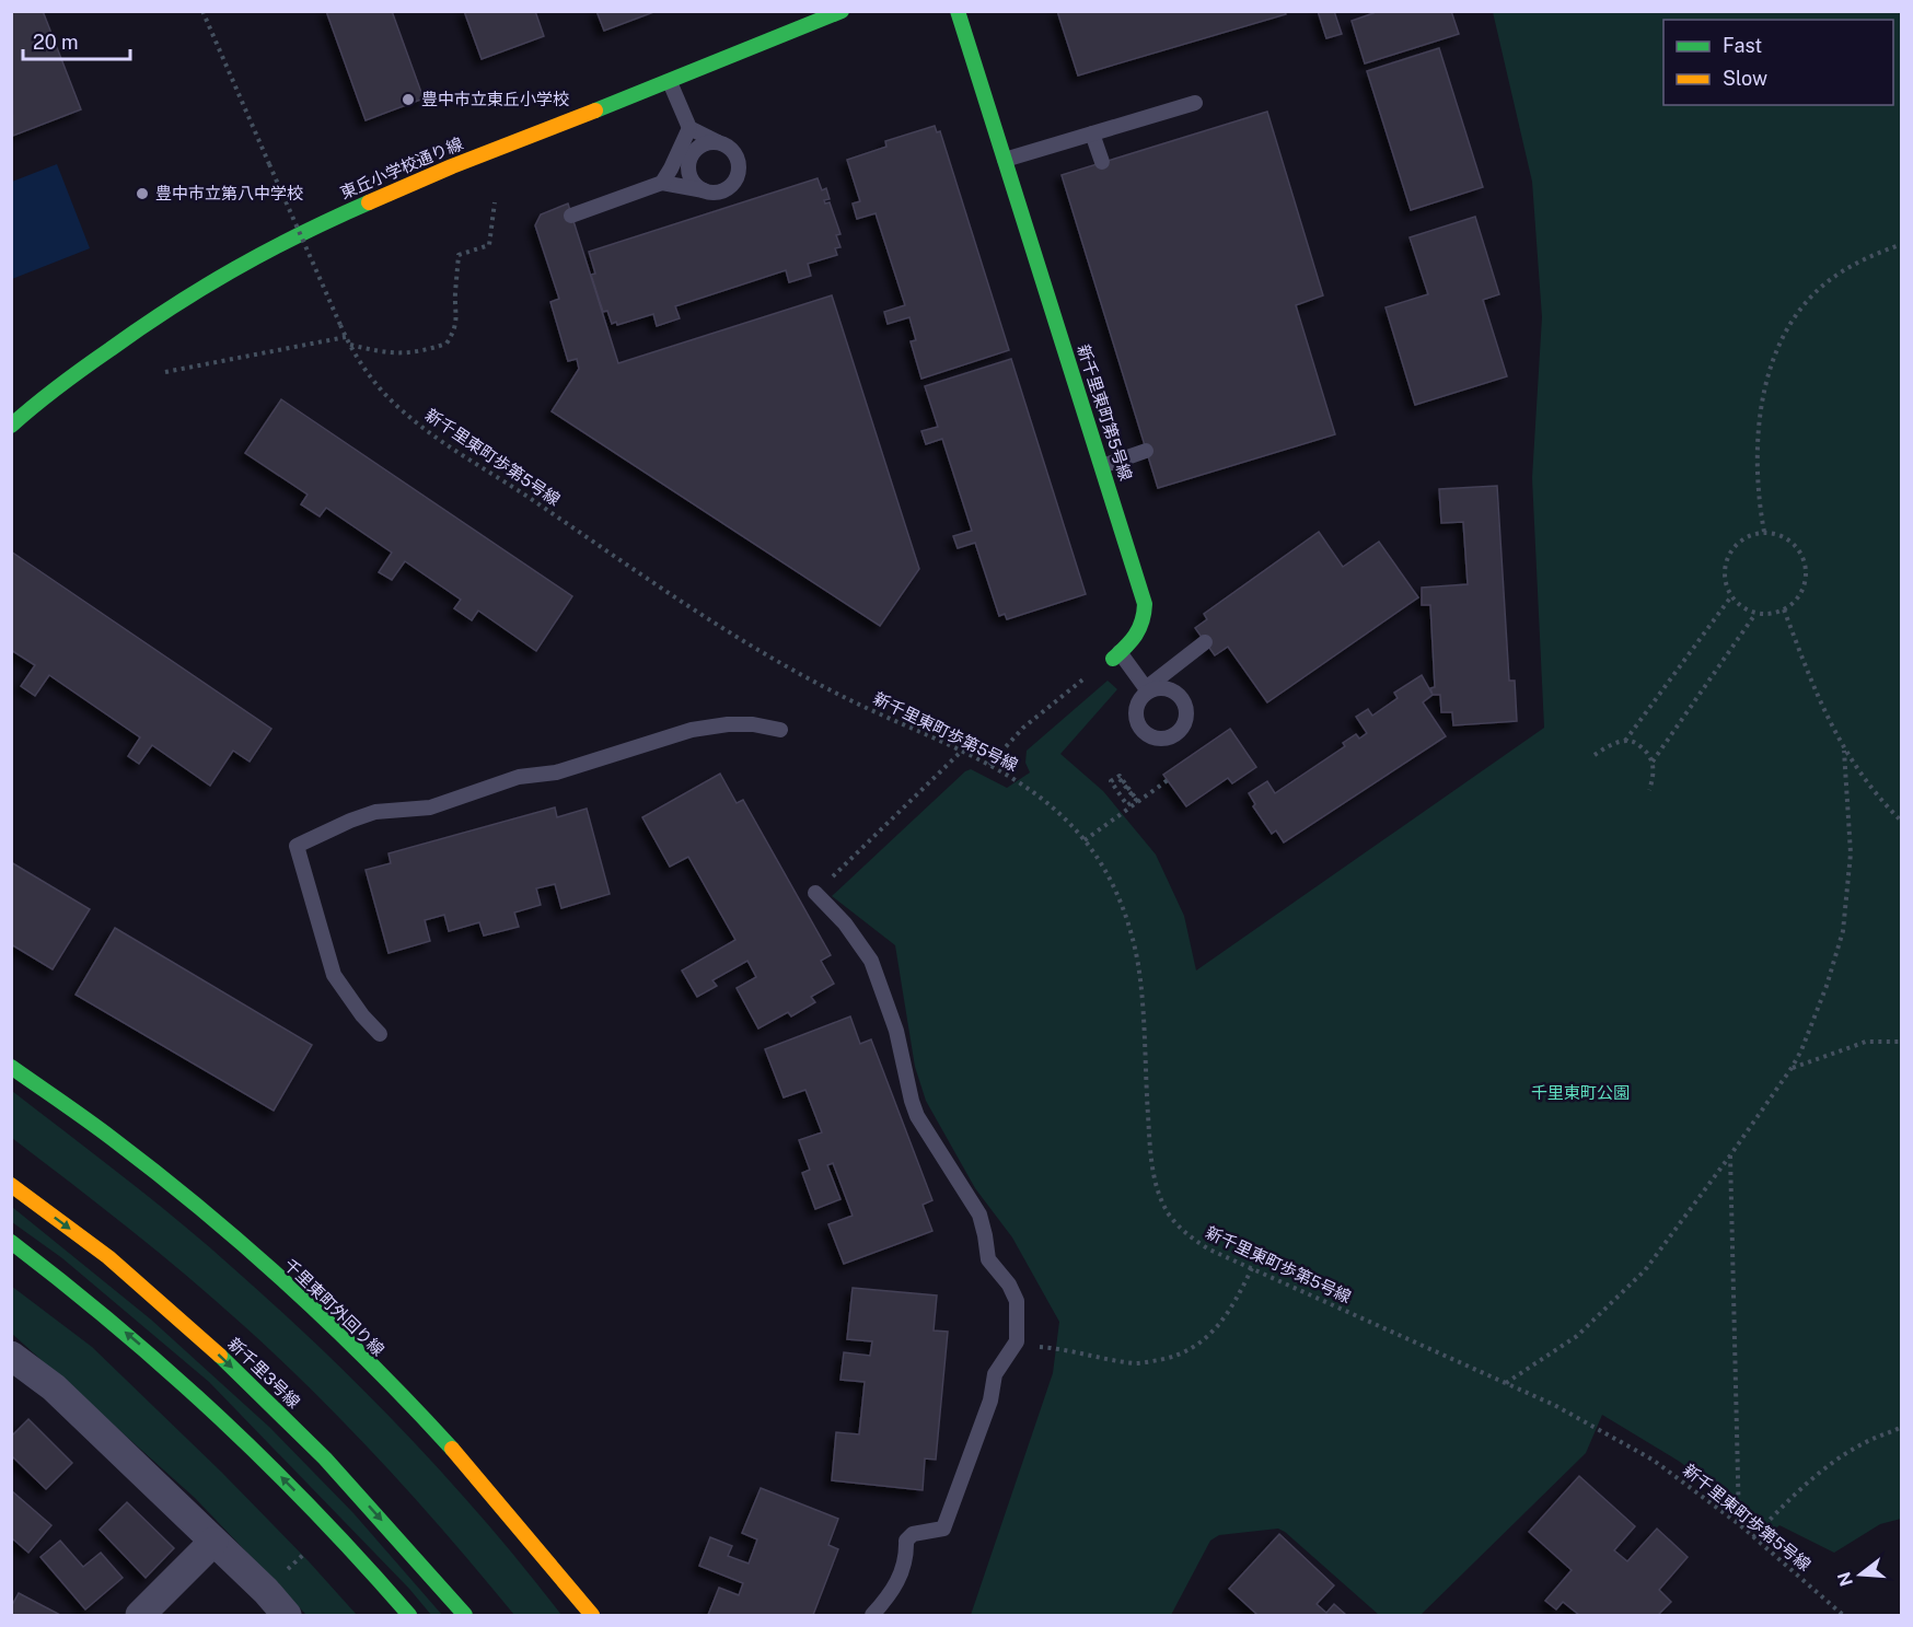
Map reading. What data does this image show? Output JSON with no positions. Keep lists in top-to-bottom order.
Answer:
{
  "streets": {
    "street": [
      "東丘小学校通り線",
      "新千里東町第5号線",
      "千里東町外回り線",
      "新千里3号線"
    ],
    "path": ["新千里東町歩第5号線"]
  },
  "parks": ["千里東町公園"],
  "places": ["豊中市立東丘小学校", "豊中市立第八中学校"],
  "legend": ["Fast", "Slow"],
  "scale_bar": "20 m",
  "north": "left"
}
